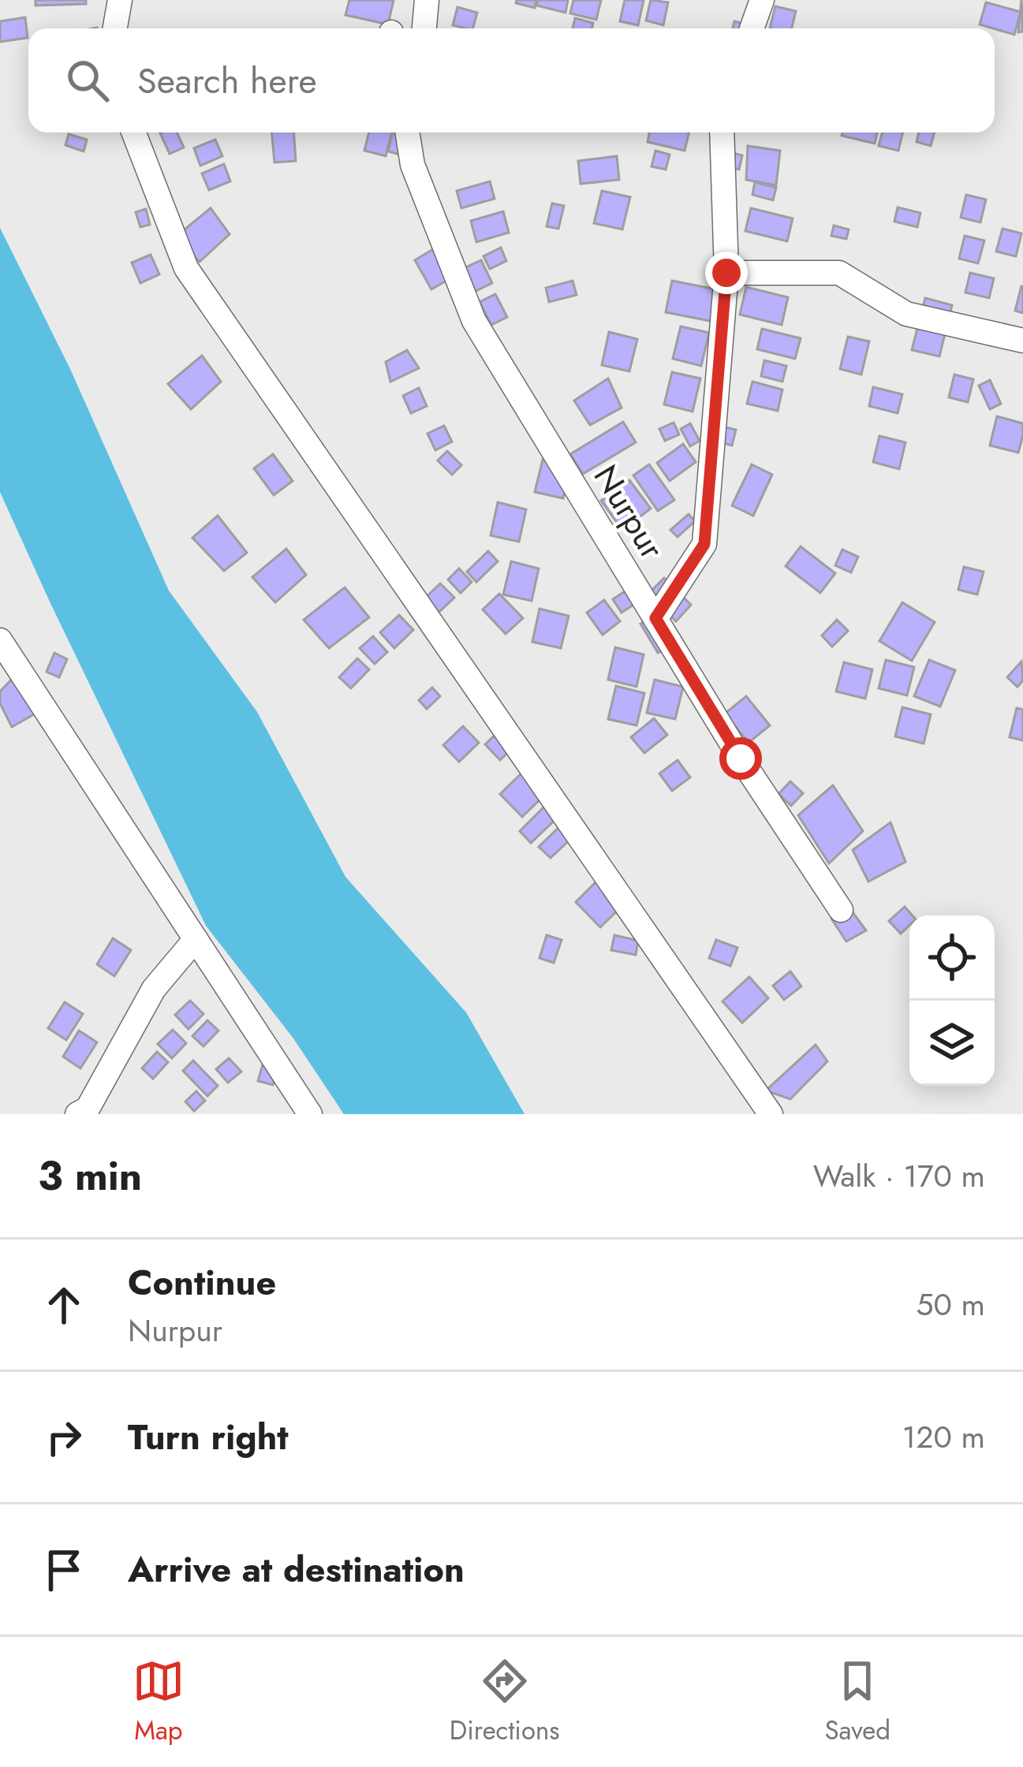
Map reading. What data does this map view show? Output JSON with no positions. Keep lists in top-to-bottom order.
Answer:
{
  "streets": {
    "street": ["Nurpur"]
  },
  "page": {
    "search": "Search here",
    "heading": ["3 min", "Walk · 170 m"],
    "list": [
      ["Continue", "Nurpur", "50 m"],
      ["Turn right", "120 m"],
      "Arrive at destination"
    ],
    "nav": ["Map", "Directions", "Saved"]
  }
}
